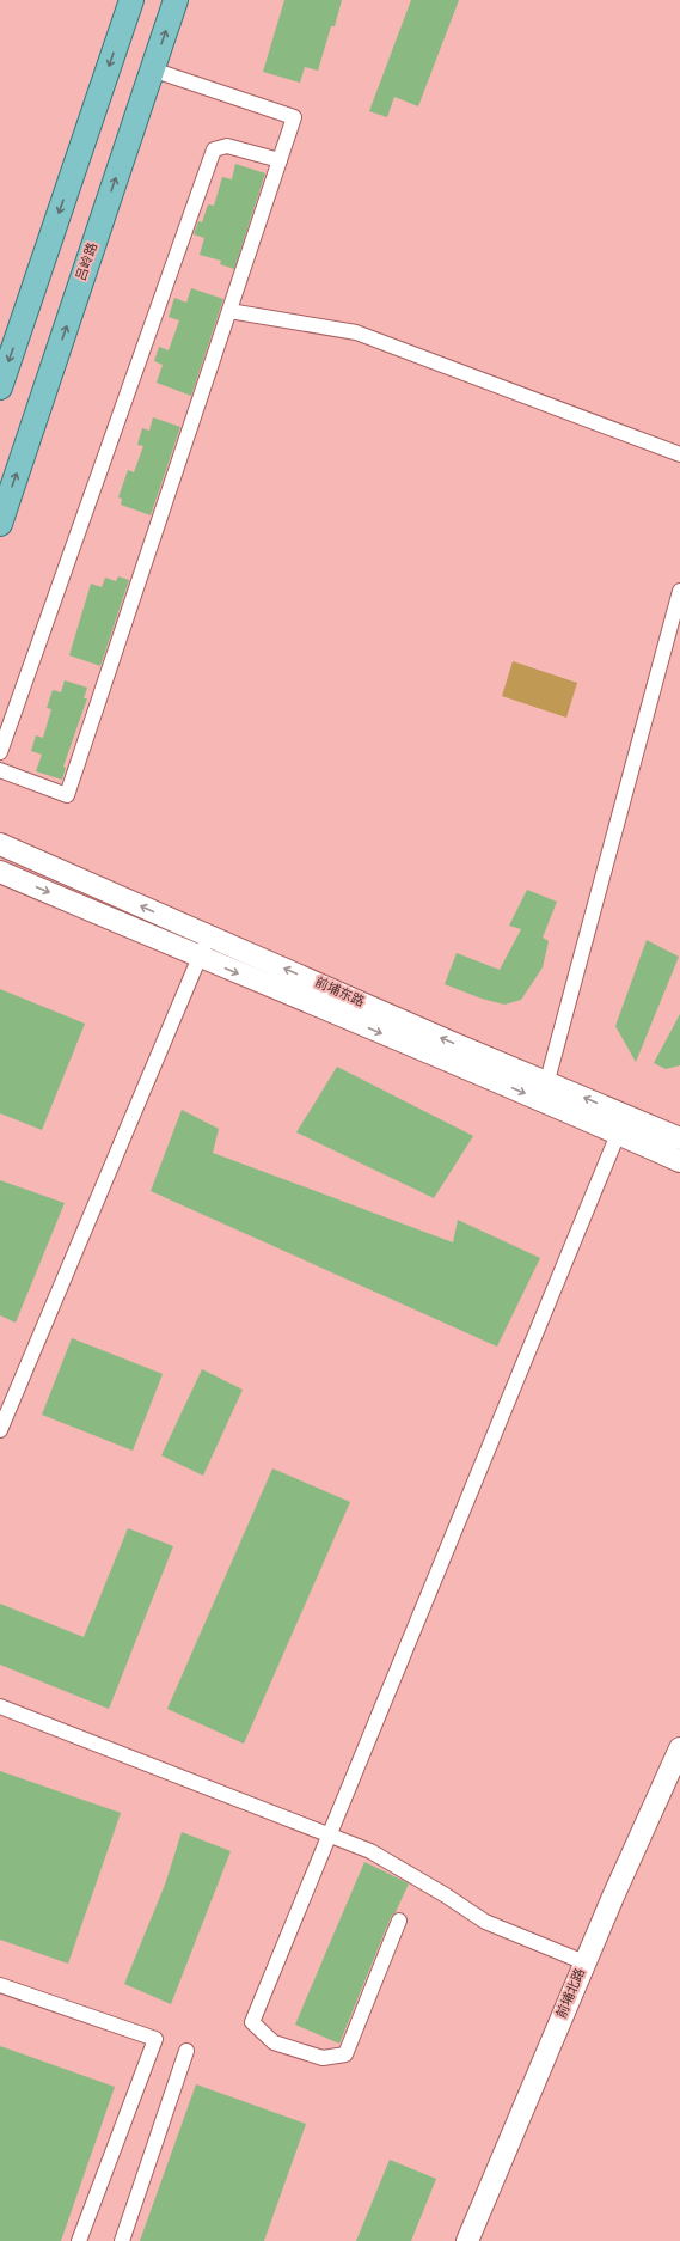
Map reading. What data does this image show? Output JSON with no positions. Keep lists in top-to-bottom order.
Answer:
{
  "streets": {
    "main road": ["吕岭路", "前埔东路", "前埔北路"]
  }
}
